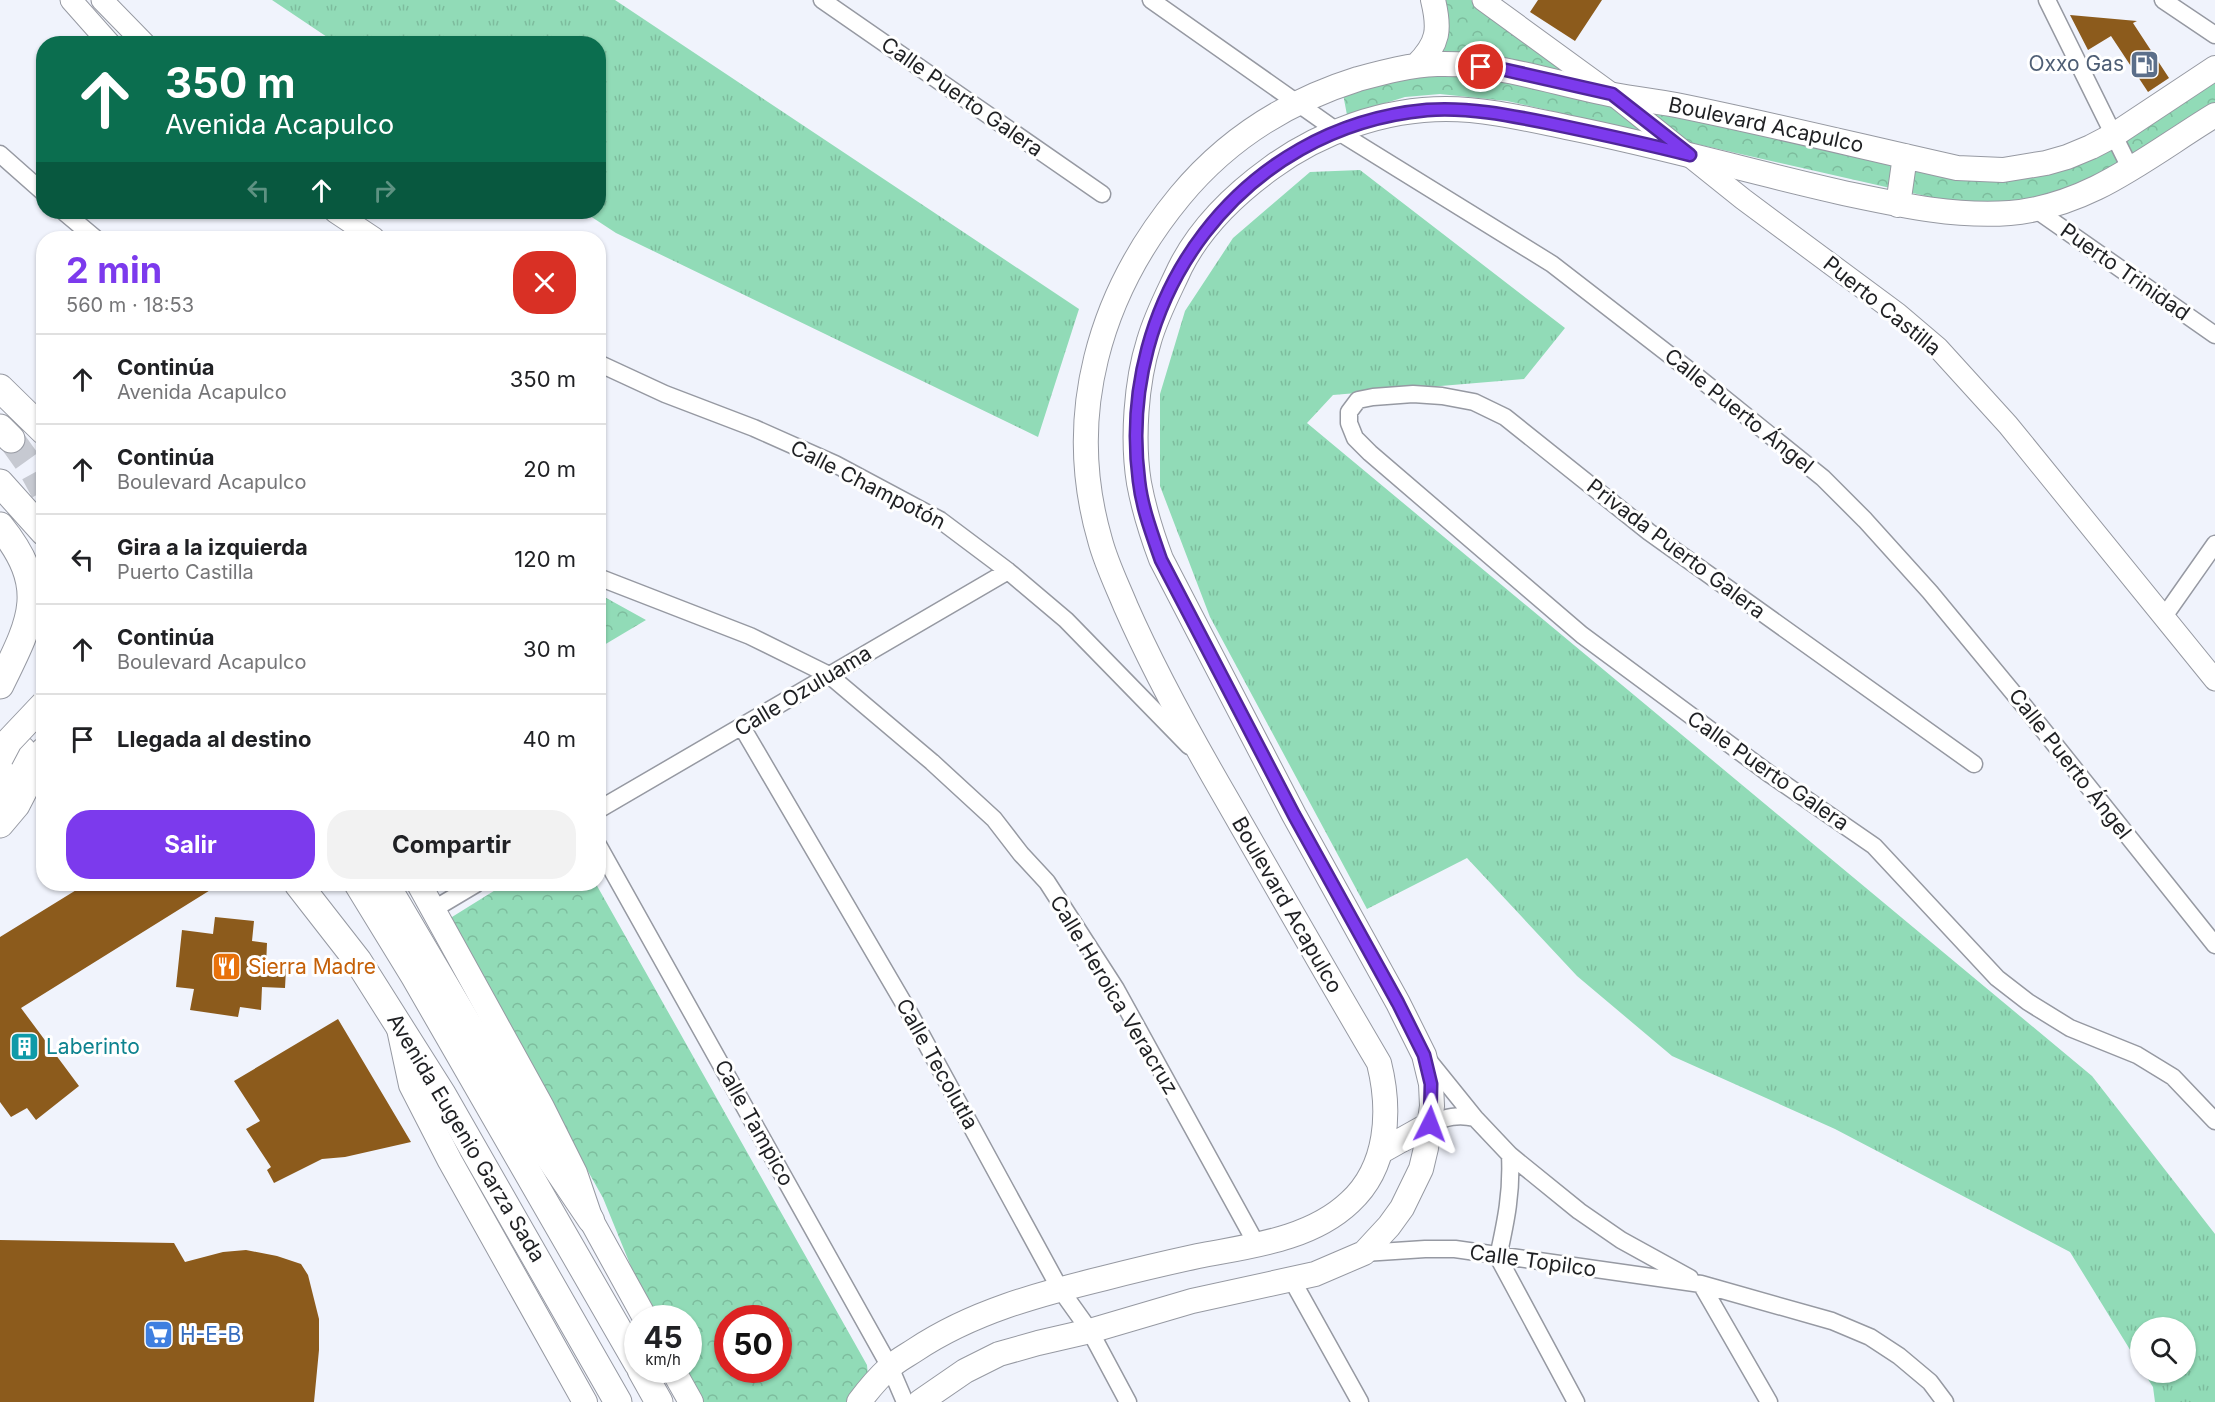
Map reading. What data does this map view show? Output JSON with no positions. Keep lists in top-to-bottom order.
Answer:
{
  "streets": {
    "highway": ["Avenida Eugenio Garza Sada"],
    "main road": ["Boulevard Acapulco"],
    "street": [
      "Calle Puerto Galera",
      "Puerto Trinidad",
      "Puerto Castilla",
      "Calle Puerto Ángel",
      "Calle Champotón",
      "Privada Puerto Galera",
      "Calle Ozuluama",
      "Calle Heroica Veracruz",
      "Calle Tecolutla",
      "Calle Tampico",
      "Calle Topilco"
    ]
  },
  "crossings": [
    ["Calle Puerto Galera", "Privada Puerto Galera"],
    ["Boulevard Acapulco", "Puerto Trinidad"],
    ["Boulevard Acapulco", "Puerto Castilla"],
    ["Boulevard Acapulco", "Calle Puerto Ángel"],
    ["Boulevard Acapulco", "Calle Champotón"],
    ["Boulevard Acapulco", "Calle Heroica Veracruz"],
    ["Boulevard Acapulco", "Calle Tecolutla"],
    ["Boulevard Acapulco", "Calle Tampico"],
    ["Boulevard Acapulco", "Calle Topilco"],
    ["Calle Champotón", "Calle Ozuluama"],
    ["Calle Ozuluama", "Calle Heroica Veracruz"],
    ["Calle Ozuluama", "Calle Tecolutla"]
  ],
  "places": {
    "fuel station": ["Oxxo Gas"],
    "restaurant": ["Sierra Madre"],
    "building": ["Laberinto"],
    "supermarket": ["H-E-B"]
  },
  "page": {
    "turn": ["350 m", "Avenida Acapulco"],
    "heading": ["2 min", "560 m · 18:53"],
    "list": [
      {
        "name": "Continúa",
        "note": "Avenida Acapulco",
        "value": "350 m"
      },
      {
        "name": "Continúa",
        "note": "Boulevard Acapulco",
        "value": "20 m"
      },
      {
        "name": "Gira a la izquierda",
        "note": "Puerto Castilla",
        "value": "120 m"
      },
      {
        "name": "Continúa",
        "note": "Boulevard Acapulco",
        "value": "30 m"
      },
      {
        "name": "Llegada al destino",
        "value": "40 m"
      }
    ],
    "buttons": ["Salir", "Compartir"],
    "speed": "45 km/h",
    "limit": "50"
  }
}
